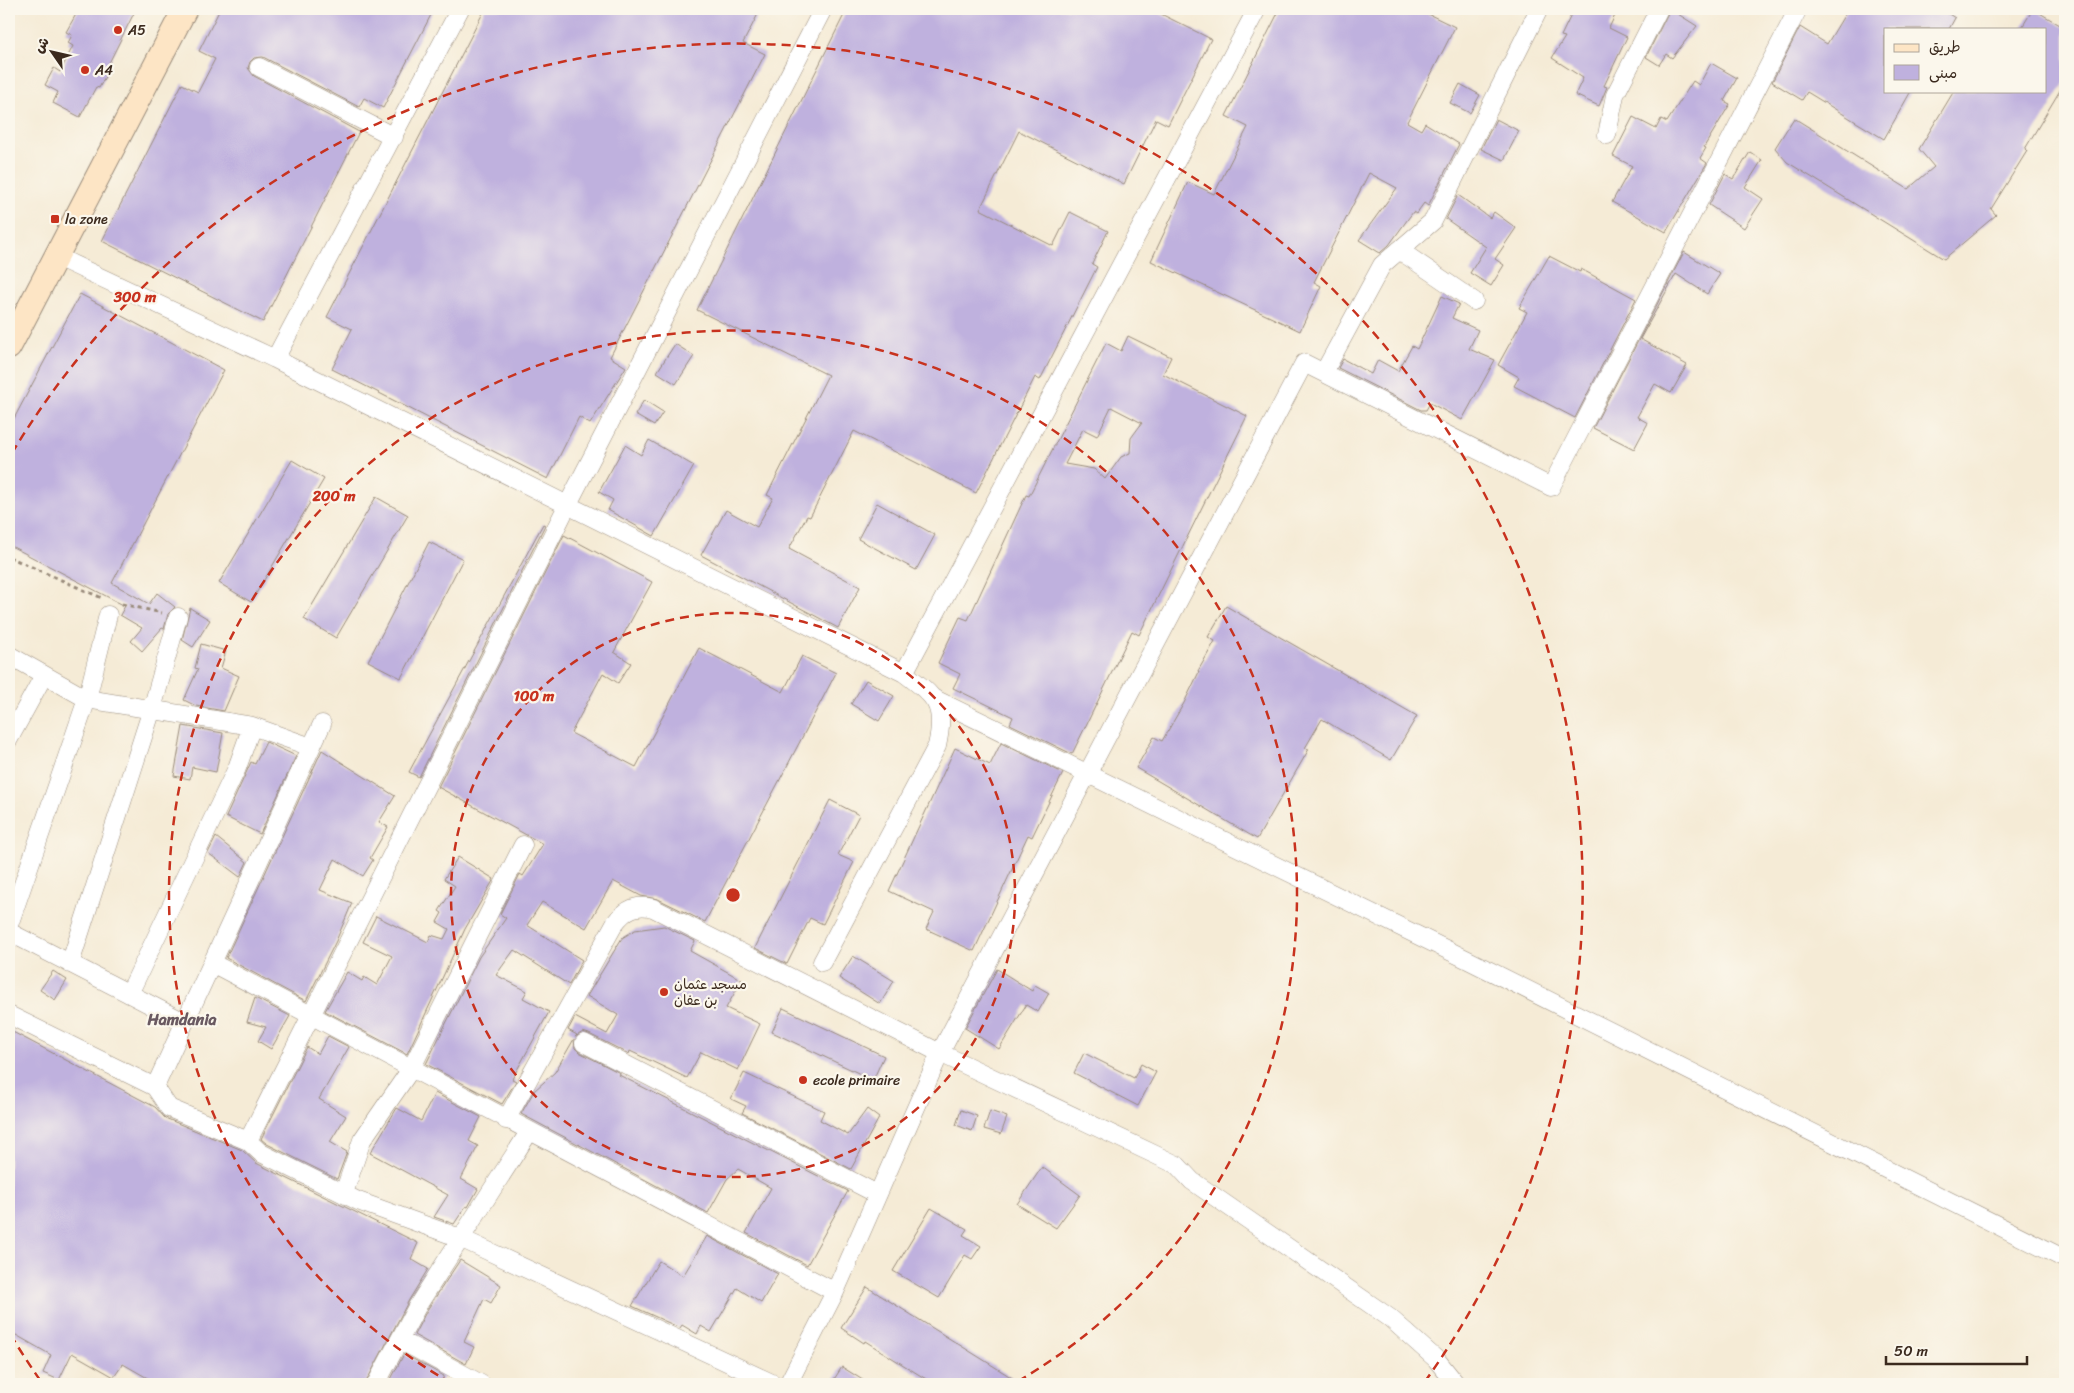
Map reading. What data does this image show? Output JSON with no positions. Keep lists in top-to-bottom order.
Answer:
{
  "districts": ["Hamdania"],
  "places": {
    "other": [
      "A5",
      "A4",
      "مسجد عثمان بن عفان",
      "ecole primaire"
    ],
    "transit": ["la zone"]
  },
  "legend": ["طريق", "مبنى"],
  "scale_bar": "50 m",
  "north": "top left",
  "rings": ["300 m", "200 m", "100 m"]
}
